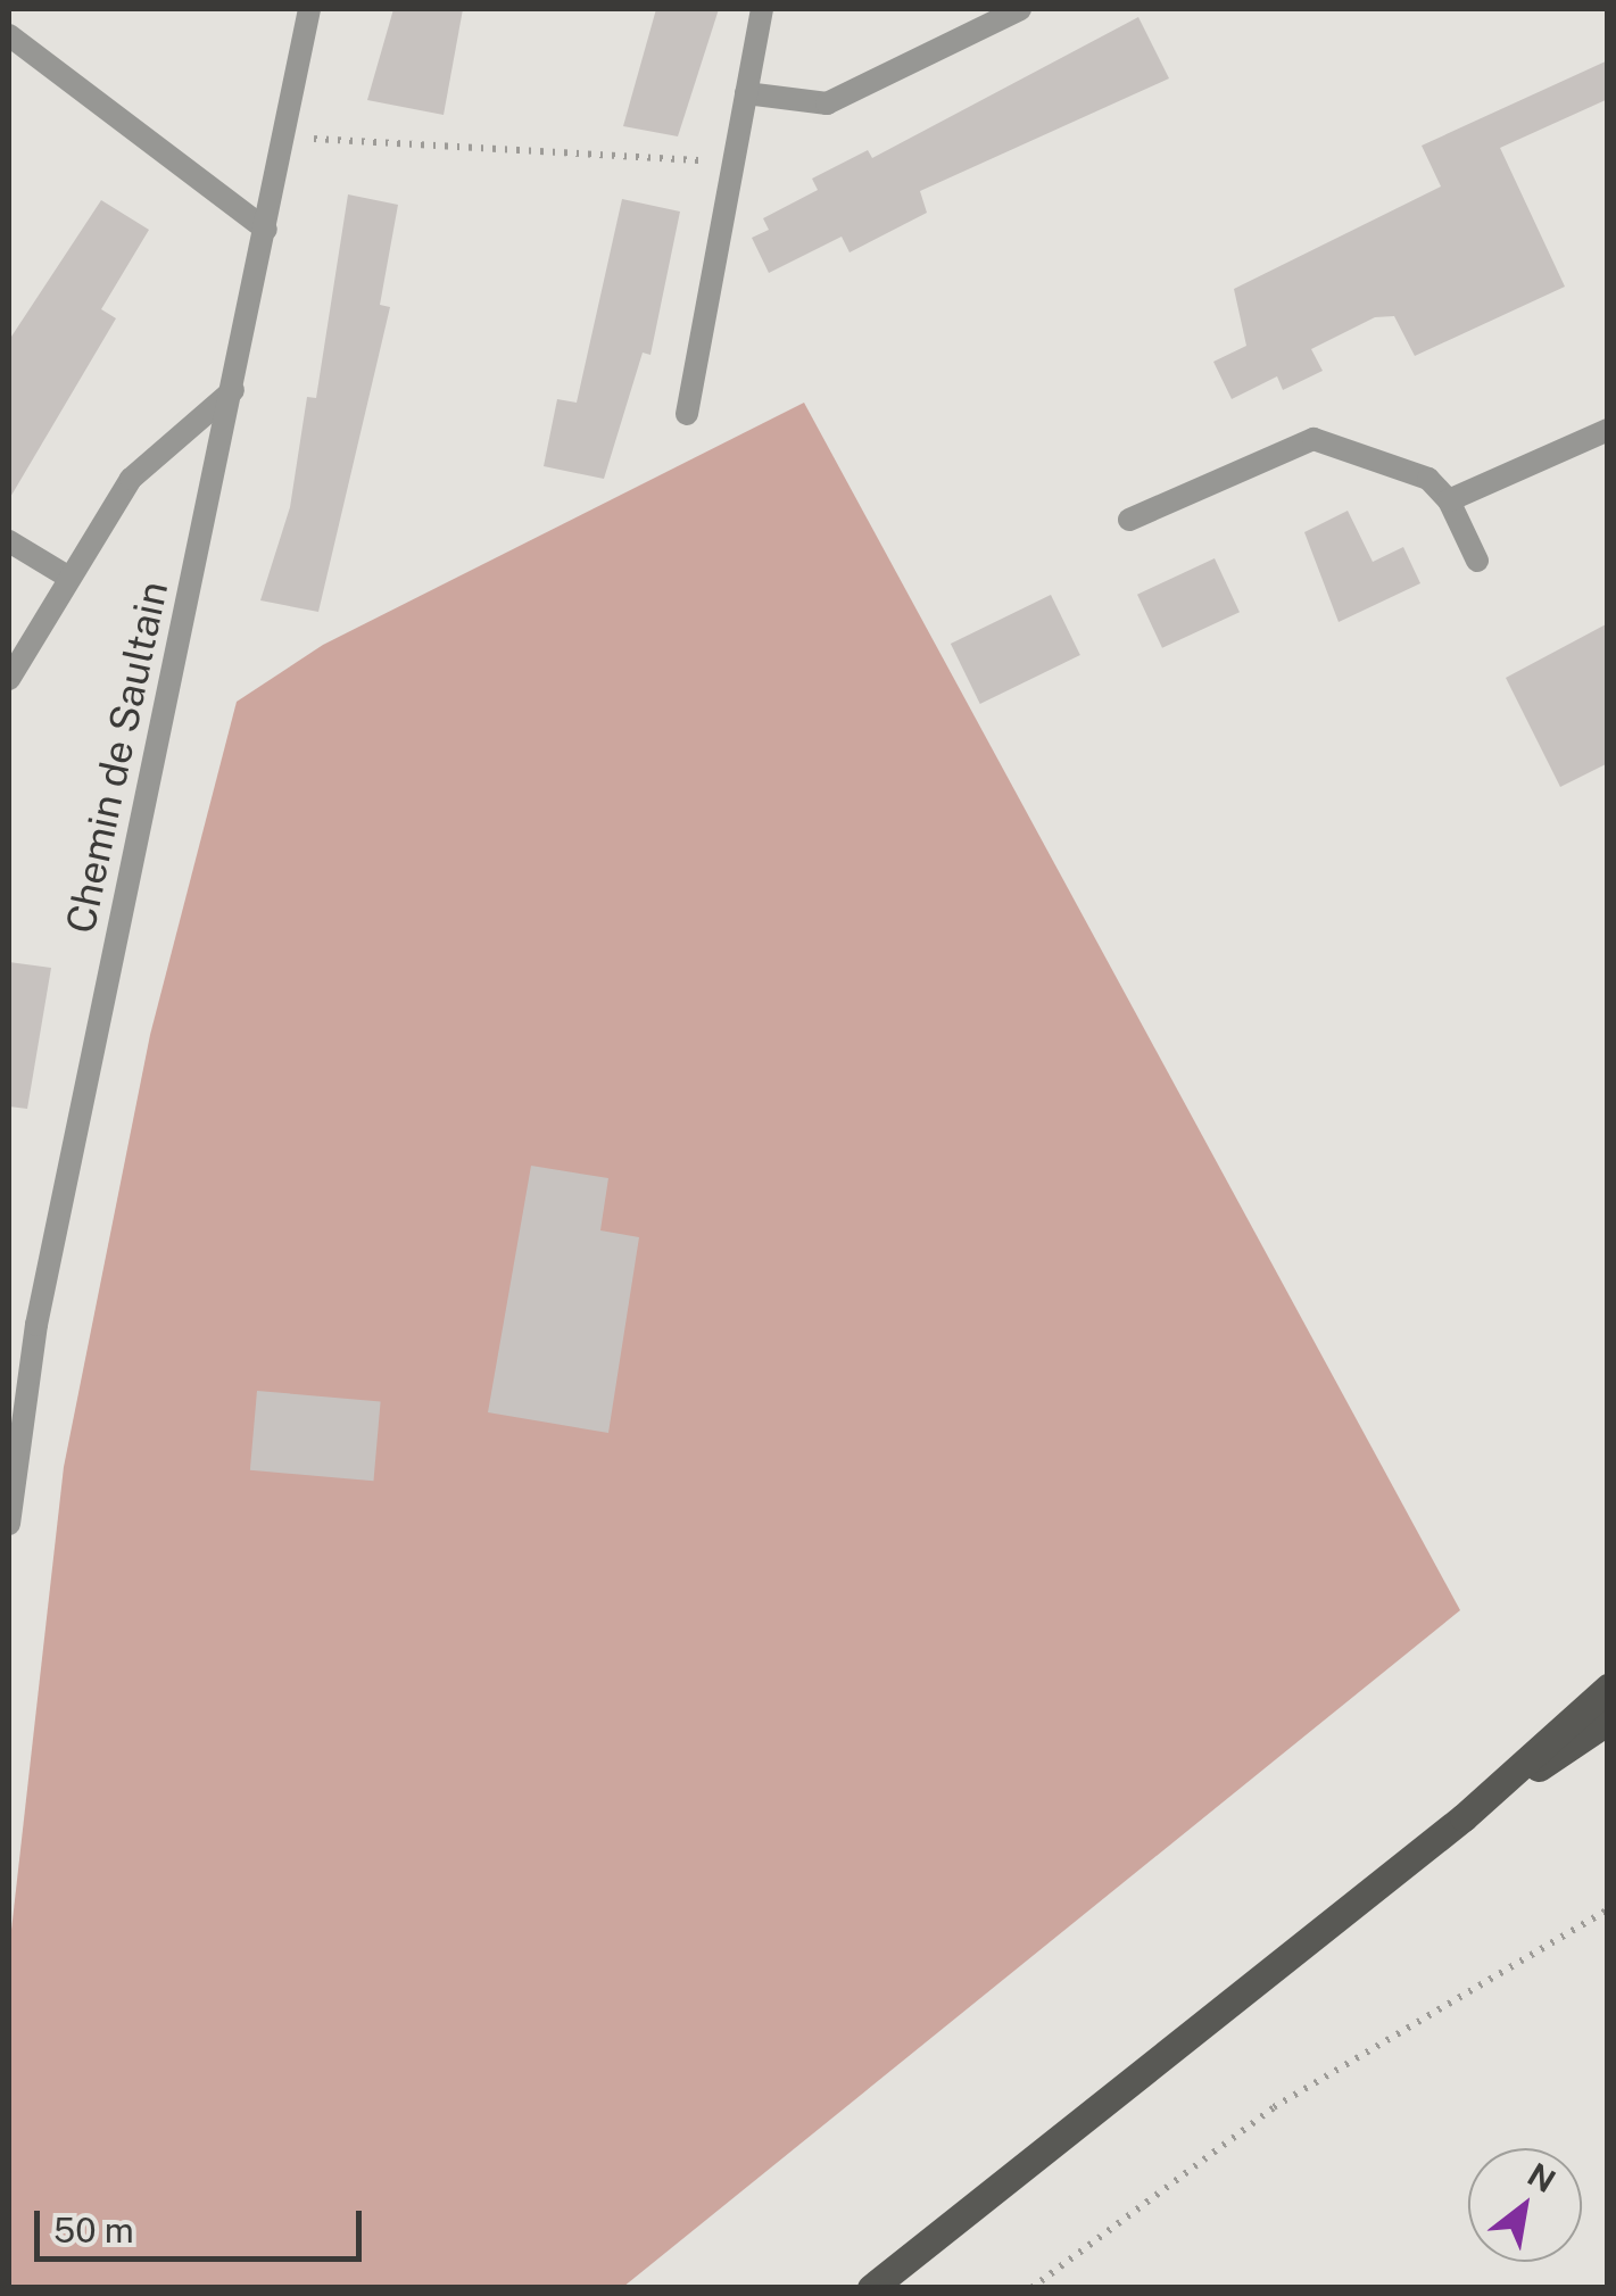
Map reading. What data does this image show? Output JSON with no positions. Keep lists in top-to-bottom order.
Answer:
{
  "streets": {
    "street": ["Chemin de Saultain"]
  },
  "scale_bar": "50 m",
  "north": "top right"
}
